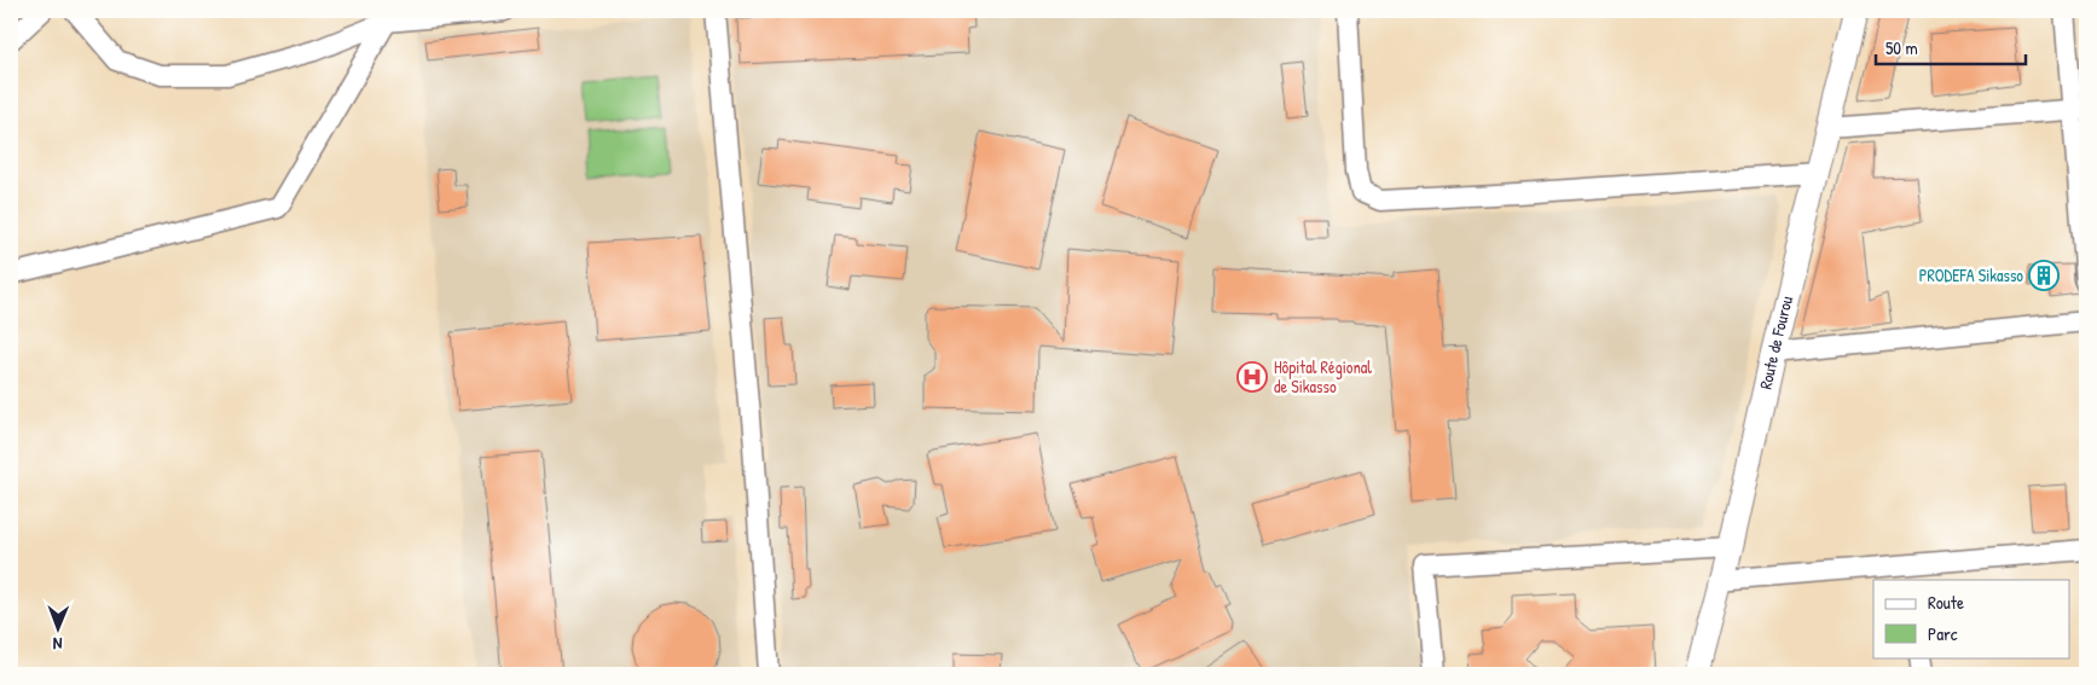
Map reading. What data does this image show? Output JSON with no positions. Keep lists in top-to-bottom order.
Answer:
{
  "streets": {
    "main road": ["Route de Fourou"]
  },
  "places": {
    "building": ["PRODEFA Sikasso"],
    "hospital": ["Hôpital Régional de Sikasso"]
  },
  "legend": ["Route", "Parc"],
  "scale_bar": "50 m",
  "north": "bottom"
}
